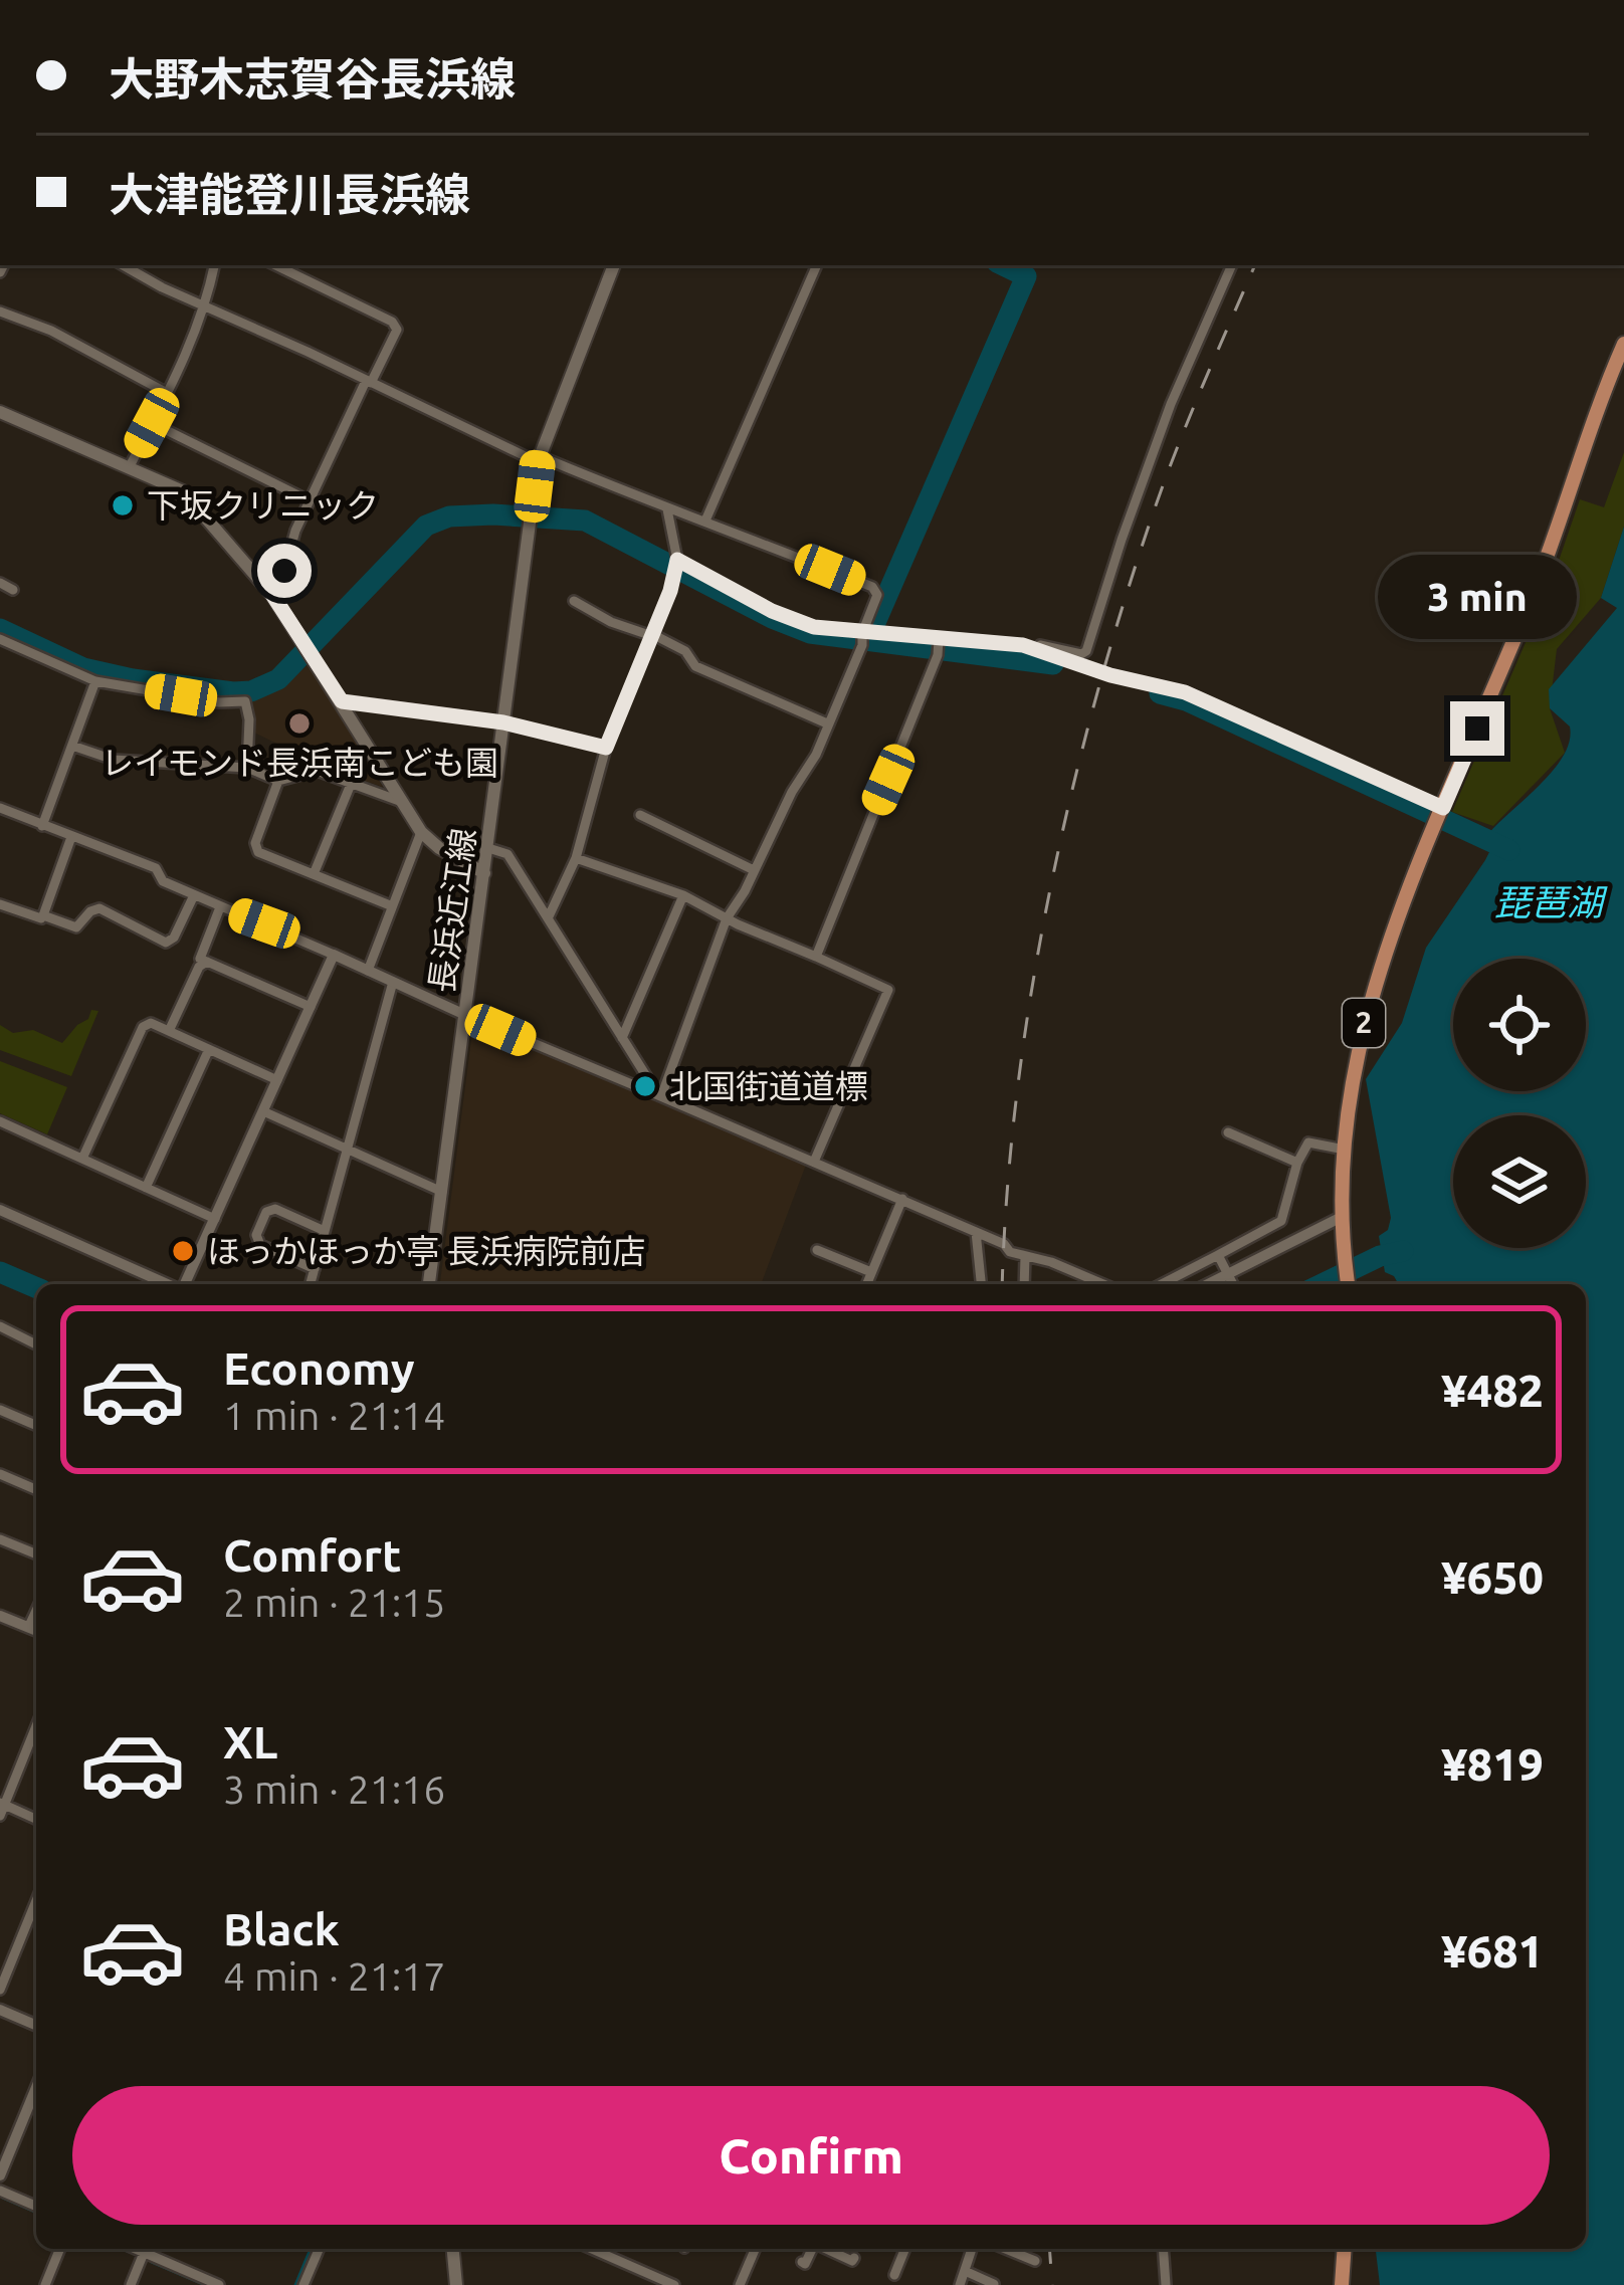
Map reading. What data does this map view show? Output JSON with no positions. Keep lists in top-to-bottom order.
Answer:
{
  "streets": {
    "main road": ["長浜近江線", "2"]
  },
  "water": ["琵琶湖"],
  "places": [
    "下坂クリニック",
    "レイモンド長浜南こども園",
    "北国街道道標",
    "ほっかほっか亭 長浜病院前店"
  ],
  "page": {
    "banner": ["大野木志賀谷長浜線", "大津能登川長浜線"],
    "bubble": "3 min",
    "list": [
      {
        "name": "Economy",
        "note": "1 min · 21:14",
        "value": "¥482"
      },
      {
        "name": "Comfort",
        "note": "2 min · 21:15",
        "value": "¥650"
      },
      {
        "name": "XL",
        "note": "3 min · 21:16",
        "value": "¥819"
      },
      {
        "name": "Black",
        "note": "4 min · 21:17",
        "value": "¥681"
      }
    ],
    "buttons": "Confirm"
  }
}
